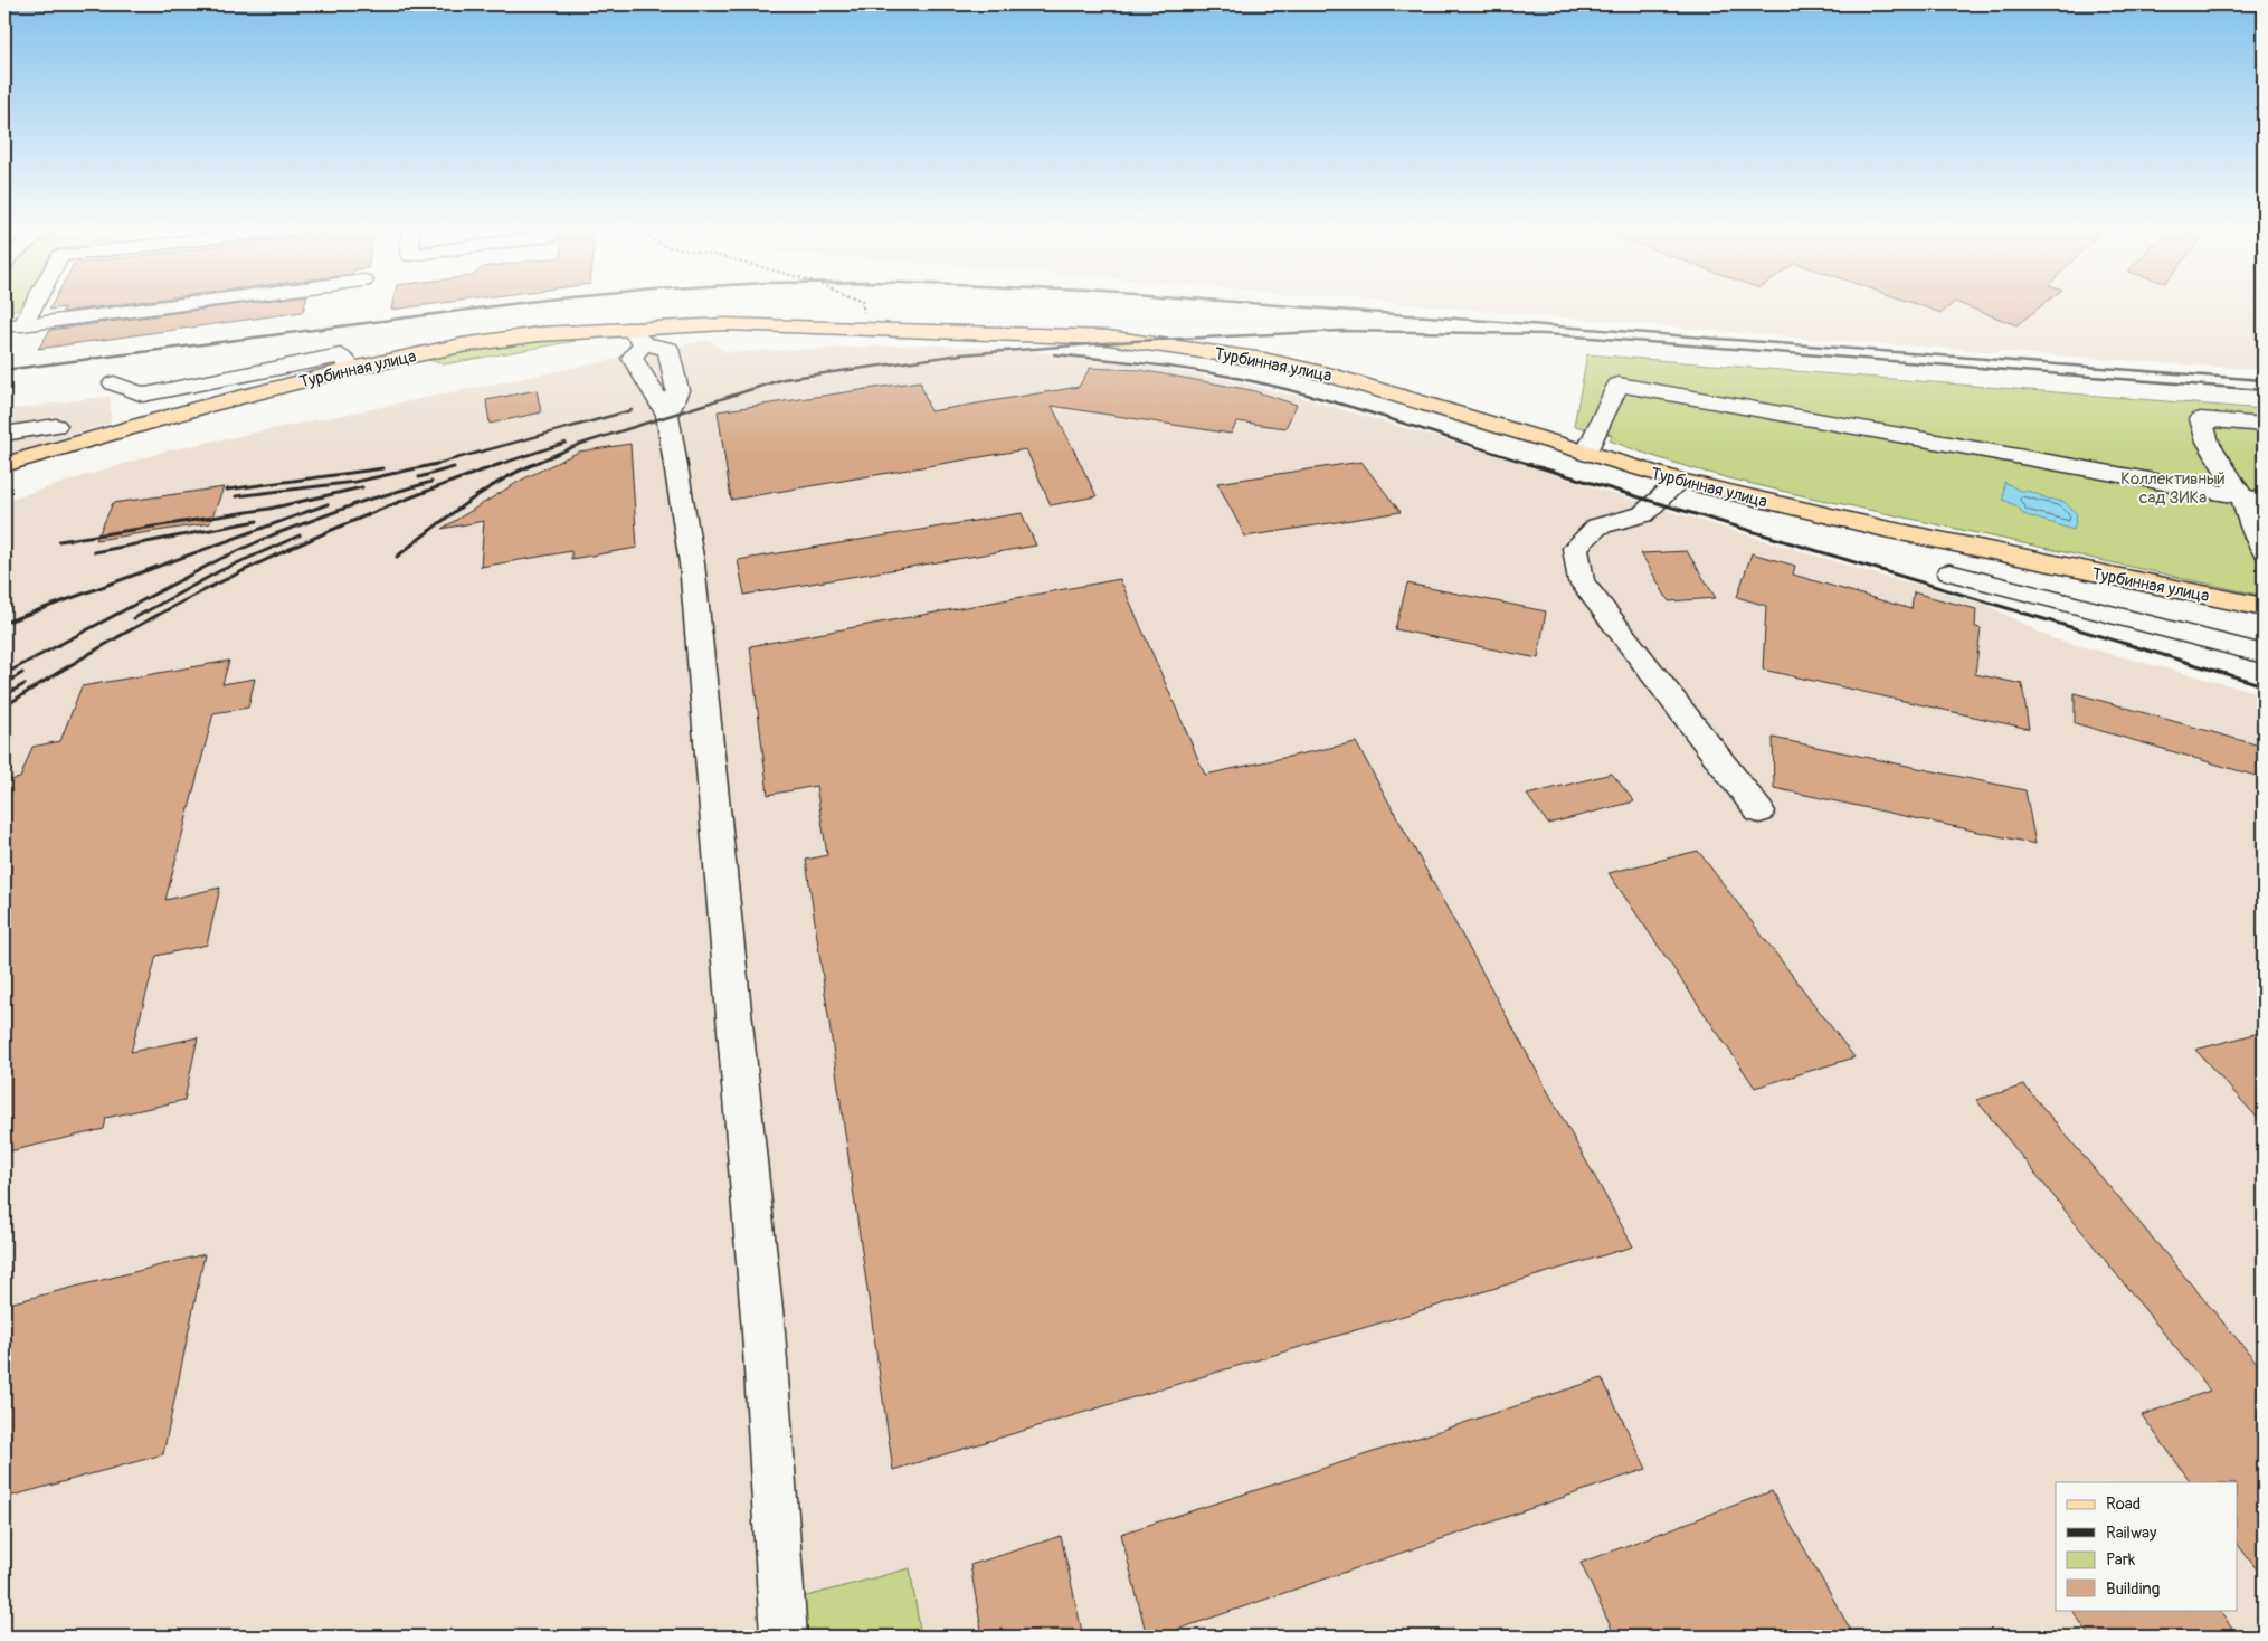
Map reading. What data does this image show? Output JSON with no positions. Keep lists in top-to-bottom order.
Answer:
{
  "streets": {
    "main road": ["Турбинная улица"]
  },
  "parks": ["Коллективный сад ЗИКа"],
  "legend": [
    "Road",
    "Railway",
    "Park",
    "Building"
  ]
}
